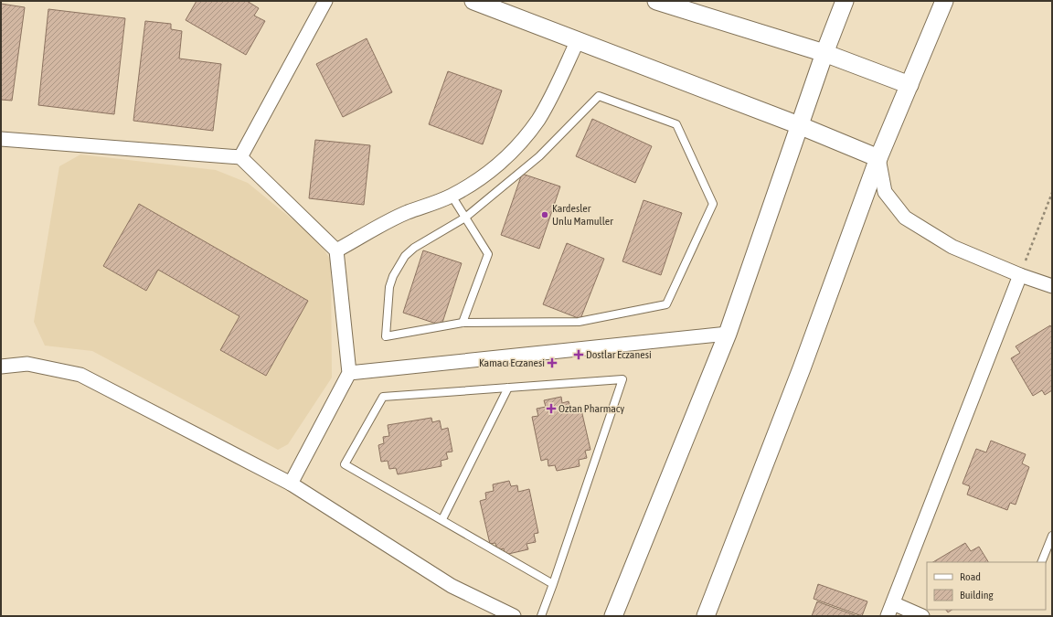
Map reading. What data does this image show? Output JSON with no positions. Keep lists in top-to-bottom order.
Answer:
{
  "places": {
    "other": ["Kardesler Unlu Mamuller"],
    "health": ["Dostlar Eczanesi", "Kamacı Eczanesi", "Oztan Pharmacy"]
  },
  "legend": ["Road", "Building"]
}
